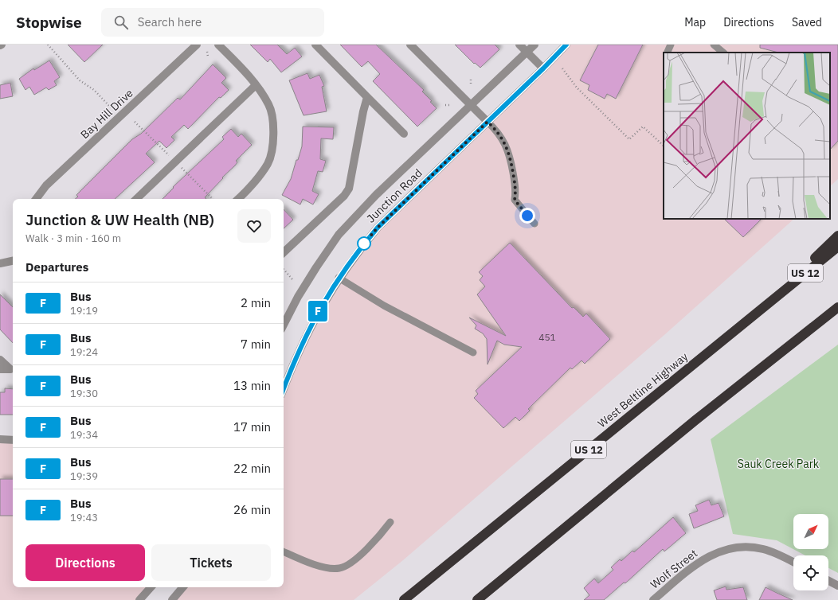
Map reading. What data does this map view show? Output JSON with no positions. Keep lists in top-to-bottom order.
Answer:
{
  "streets": {
    "highway": ["US 12", "West Beltline Highway"],
    "street": ["Bay Hill Drive", "Junction Road", "Wolf Street"]
  },
  "parks": ["Sauk Creek Park"],
  "lines": ["bus line F"],
  "house_numbers": ["451"],
  "north": "top right",
  "page": {
    "header": "Stopwise",
    "search": "Search here",
    "nav": ["Map", "Directions", "Saved"],
    "on_map": "F",
    "heading": [
      ["Junction & UW Health (NB)", "Walk · 3 min · 160 m"],
      "Departures"
    ],
    "list": [
      {
        "mark": "F",
        "name": "Bus",
        "note": "19:19",
        "value": "2 min"
      },
      {
        "mark": "F",
        "name": "Bus",
        "note": "19:24",
        "value": "7 min"
      },
      {
        "mark": "F",
        "name": "Bus",
        "note": "19:30",
        "value": "13 min"
      },
      {
        "mark": "F",
        "name": "Bus",
        "note": "19:34",
        "value": "17 min"
      },
      {
        "mark": "F",
        "name": "Bus",
        "note": "19:39",
        "value": "22 min"
      },
      {
        "mark": "F",
        "name": "Bus",
        "note": "19:43",
        "value": "26 min"
      }
    ],
    "buttons": ["Directions", "Tickets"]
  }
}
